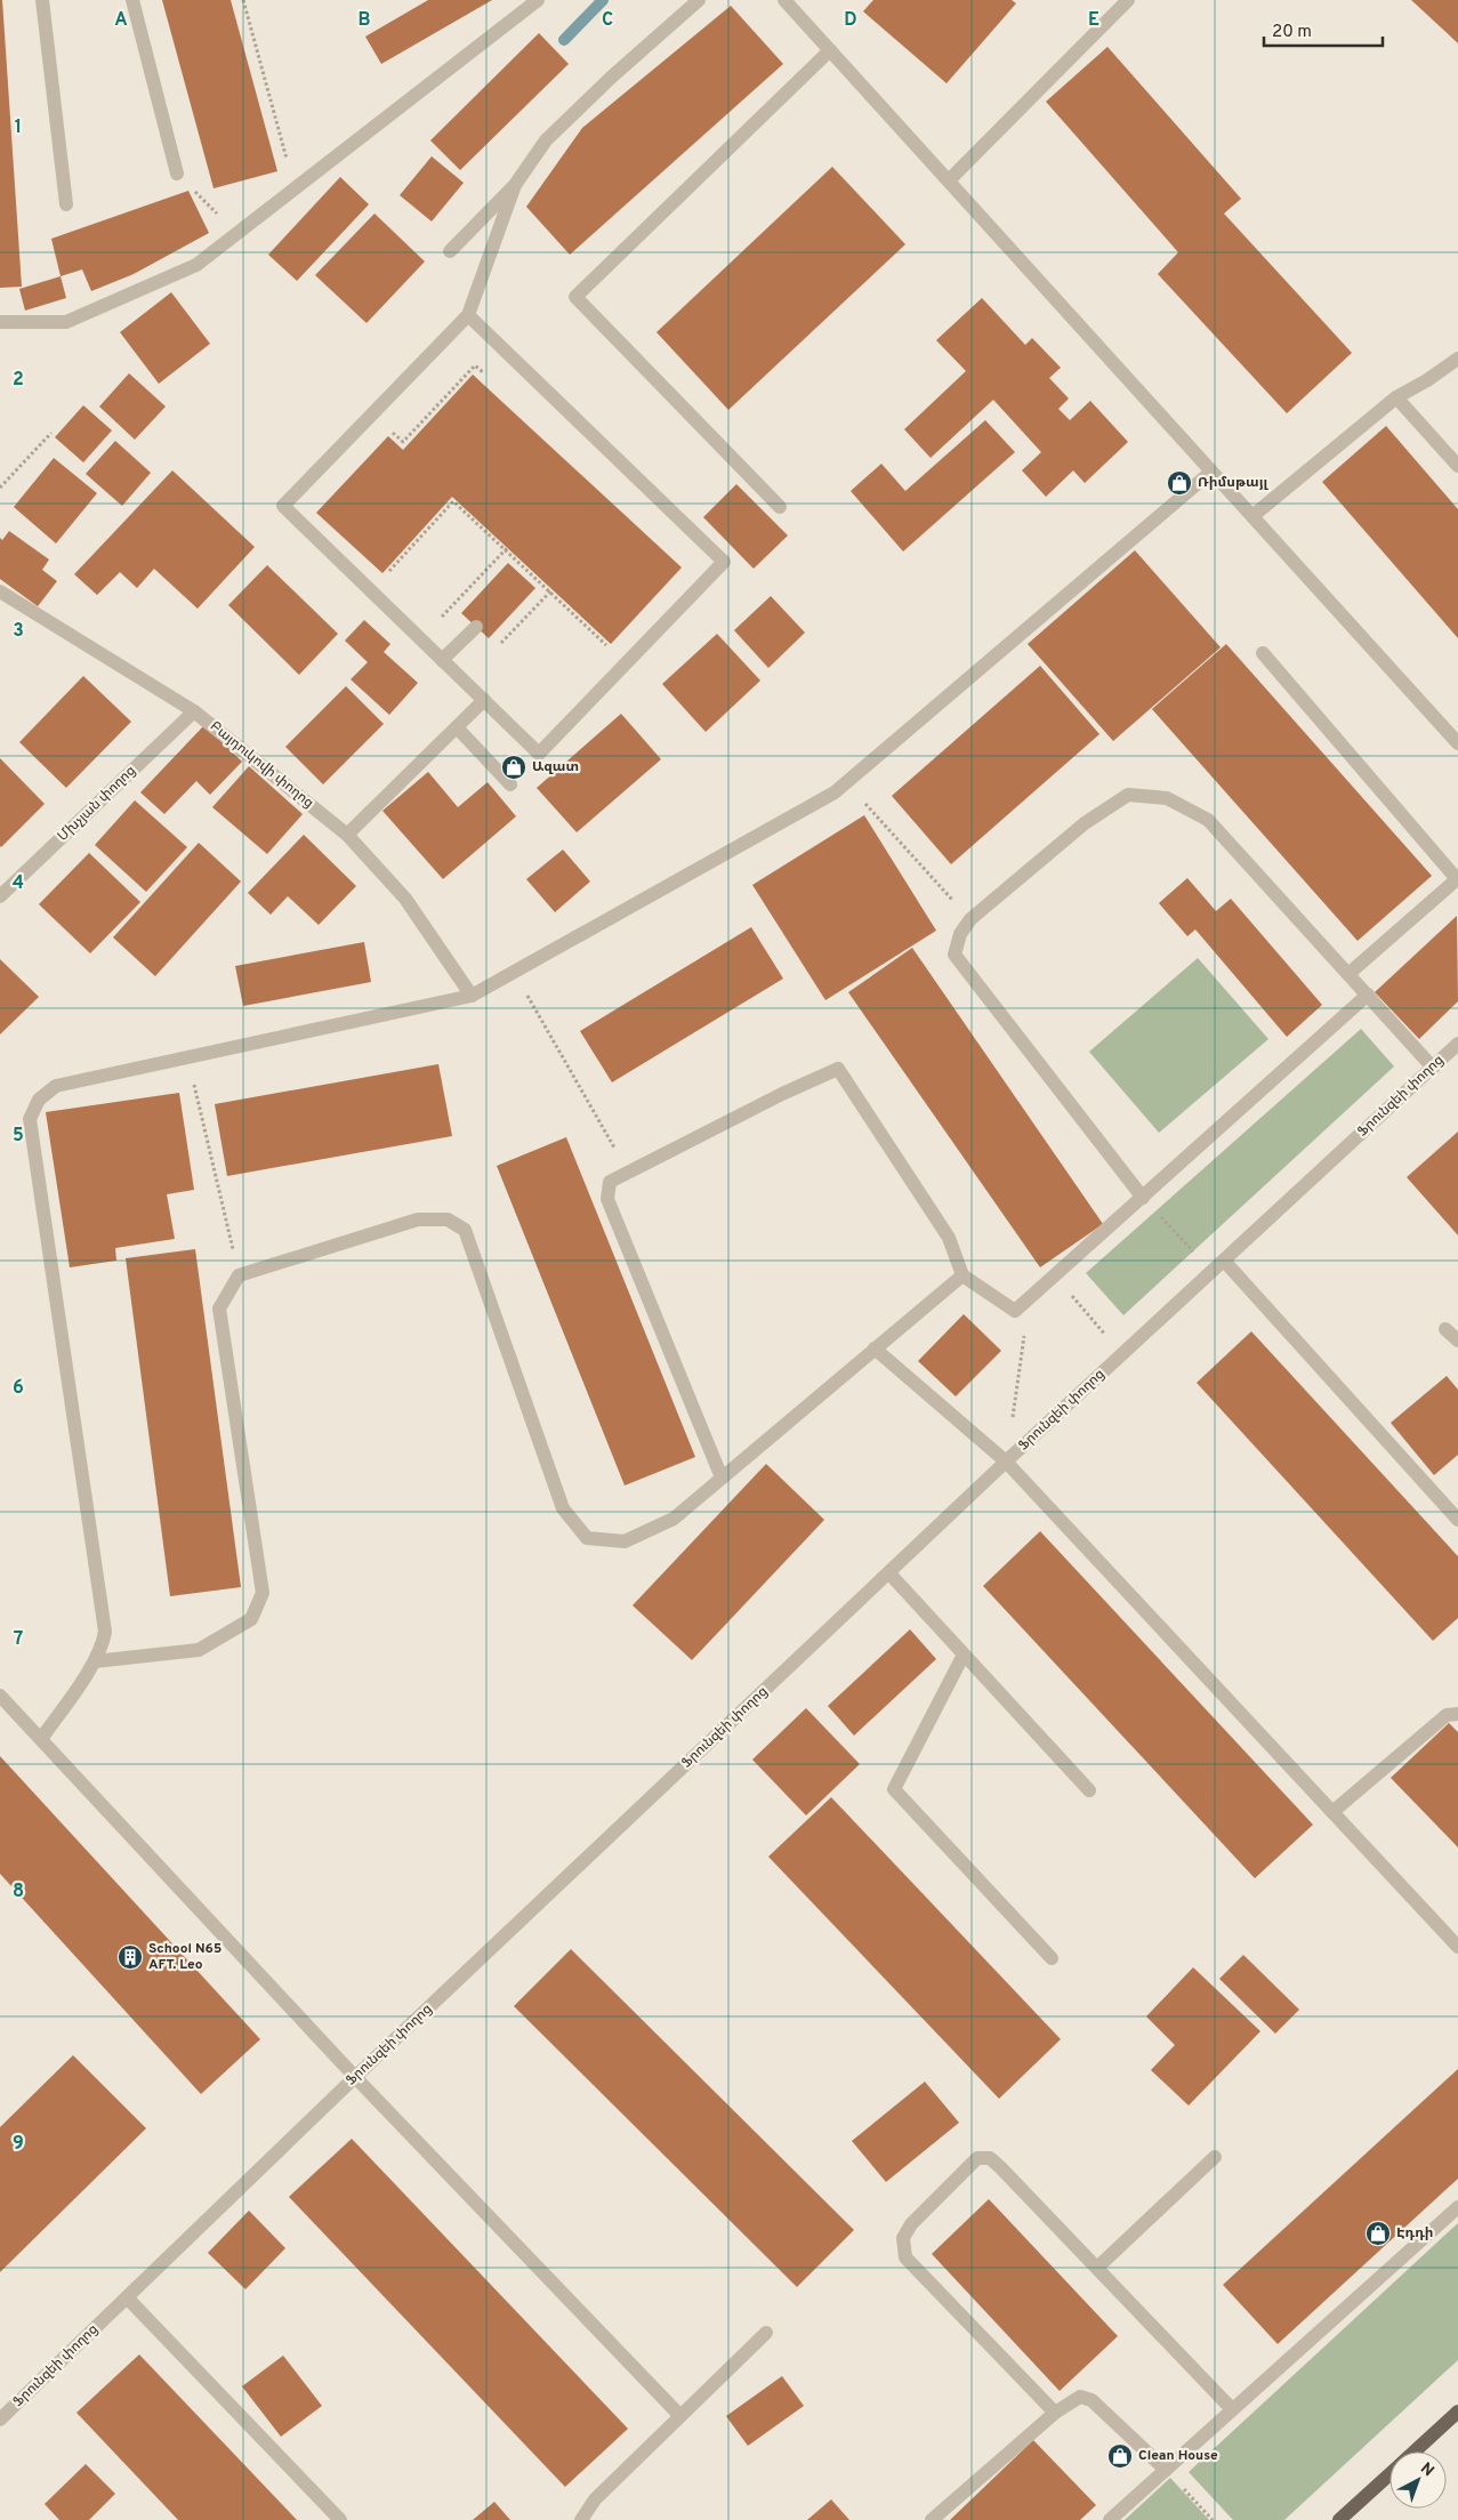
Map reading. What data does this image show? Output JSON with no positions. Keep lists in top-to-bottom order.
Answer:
{
  "streets": {
    "street": ["Բայդուկովի փողոց", "Մխչյան փողոց", "Ֆրունզեի փողոց"]
  },
  "crossings": [
    ["Բայդուկովի փողոց", "Մխչյան փողոց"]
  ],
  "places": {
    "shop": [
      "Ռիմսթայլ",
      "Ազատ",
      "Էդդի",
      "Clean House"
    ],
    "building": ["School N65 AFT. Leo"]
  },
  "scale_bar": "20 m",
  "north": "top right",
  "grid": {
    "columns": [
      "A",
      "B",
      "C",
      "D",
      "E"
    ],
    "rows": [
      "1",
      "2",
      "3",
      "4",
      "5",
      "6",
      "7",
      "8",
      "9"
    ]
  }
}
